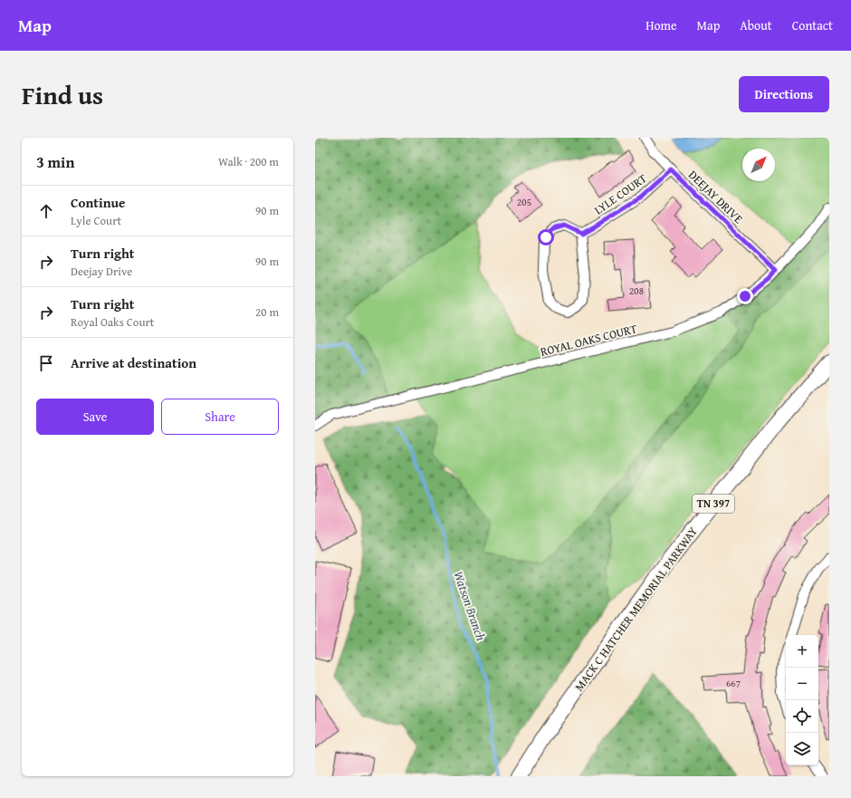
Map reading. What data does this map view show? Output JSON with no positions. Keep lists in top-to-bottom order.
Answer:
{
  "streets": {
    "main road": ["TN 397", "MACK C HATCHER MEMORIAL PARKWAY"],
    "street": ["LYLE COURT", "DEEJAY DRIVE", "ROYAL OAKS COURT"]
  },
  "crossings": [
    ["LYLE COURT", "DEEJAY DRIVE"],
    ["DEEJAY DRIVE", "ROYAL OAKS COURT"]
  ],
  "water": ["Watson Branch"],
  "house_numbers": ["205", "208", "667"],
  "north": "top right",
  "page": {
    "header": "Map",
    "nav": [
      "Home",
      "Map",
      "About",
      "Contact"
    ],
    "title": "Find us",
    "buttons": [
      "Directions",
      ["Save", "Share"]
    ],
    "heading": ["3 min", "Walk · 200 m"],
    "list": [
      ["Continue", "Lyle Court", "90 m"],
      ["Turn right", "Deejay Drive", "90 m"],
      ["Turn right", "Royal Oaks Court", "20 m"],
      "Arrive at destination"
    ],
    "map_buttons": ["+", "−"]
  }
}
